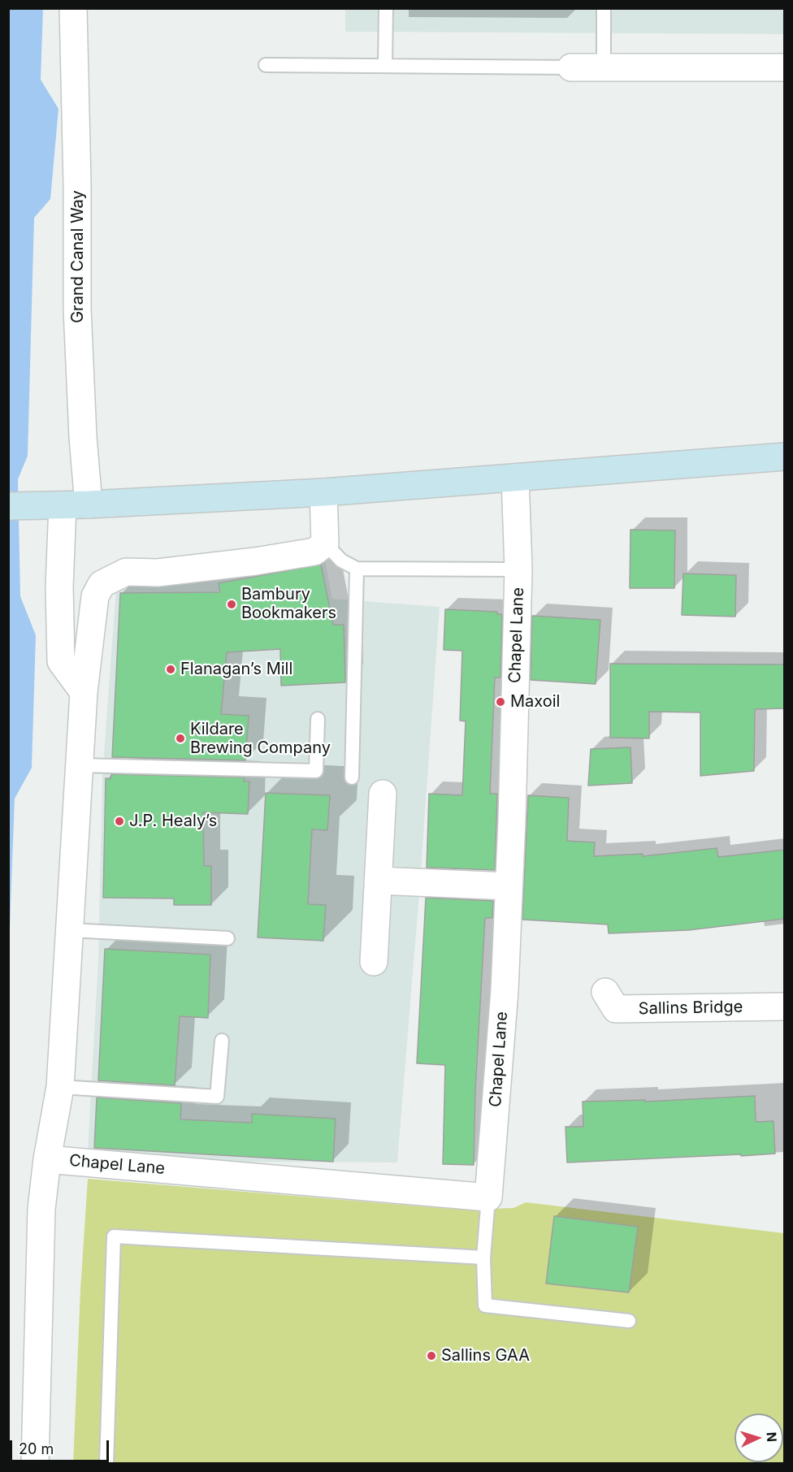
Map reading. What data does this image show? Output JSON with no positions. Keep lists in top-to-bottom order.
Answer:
{
  "streets": {
    "street": ["Grand Canal Way", "Chapel Lane", "Sallins Bridge"]
  },
  "places": [
    "Bambury Bookmakers",
    "Flanagan’s Mill",
    "Maxoil",
    "Kildare Brewing Company",
    "J.P. Healy’s",
    "Sallins GAA"
  ],
  "scale_bar": "20 m",
  "north": "right"
}
